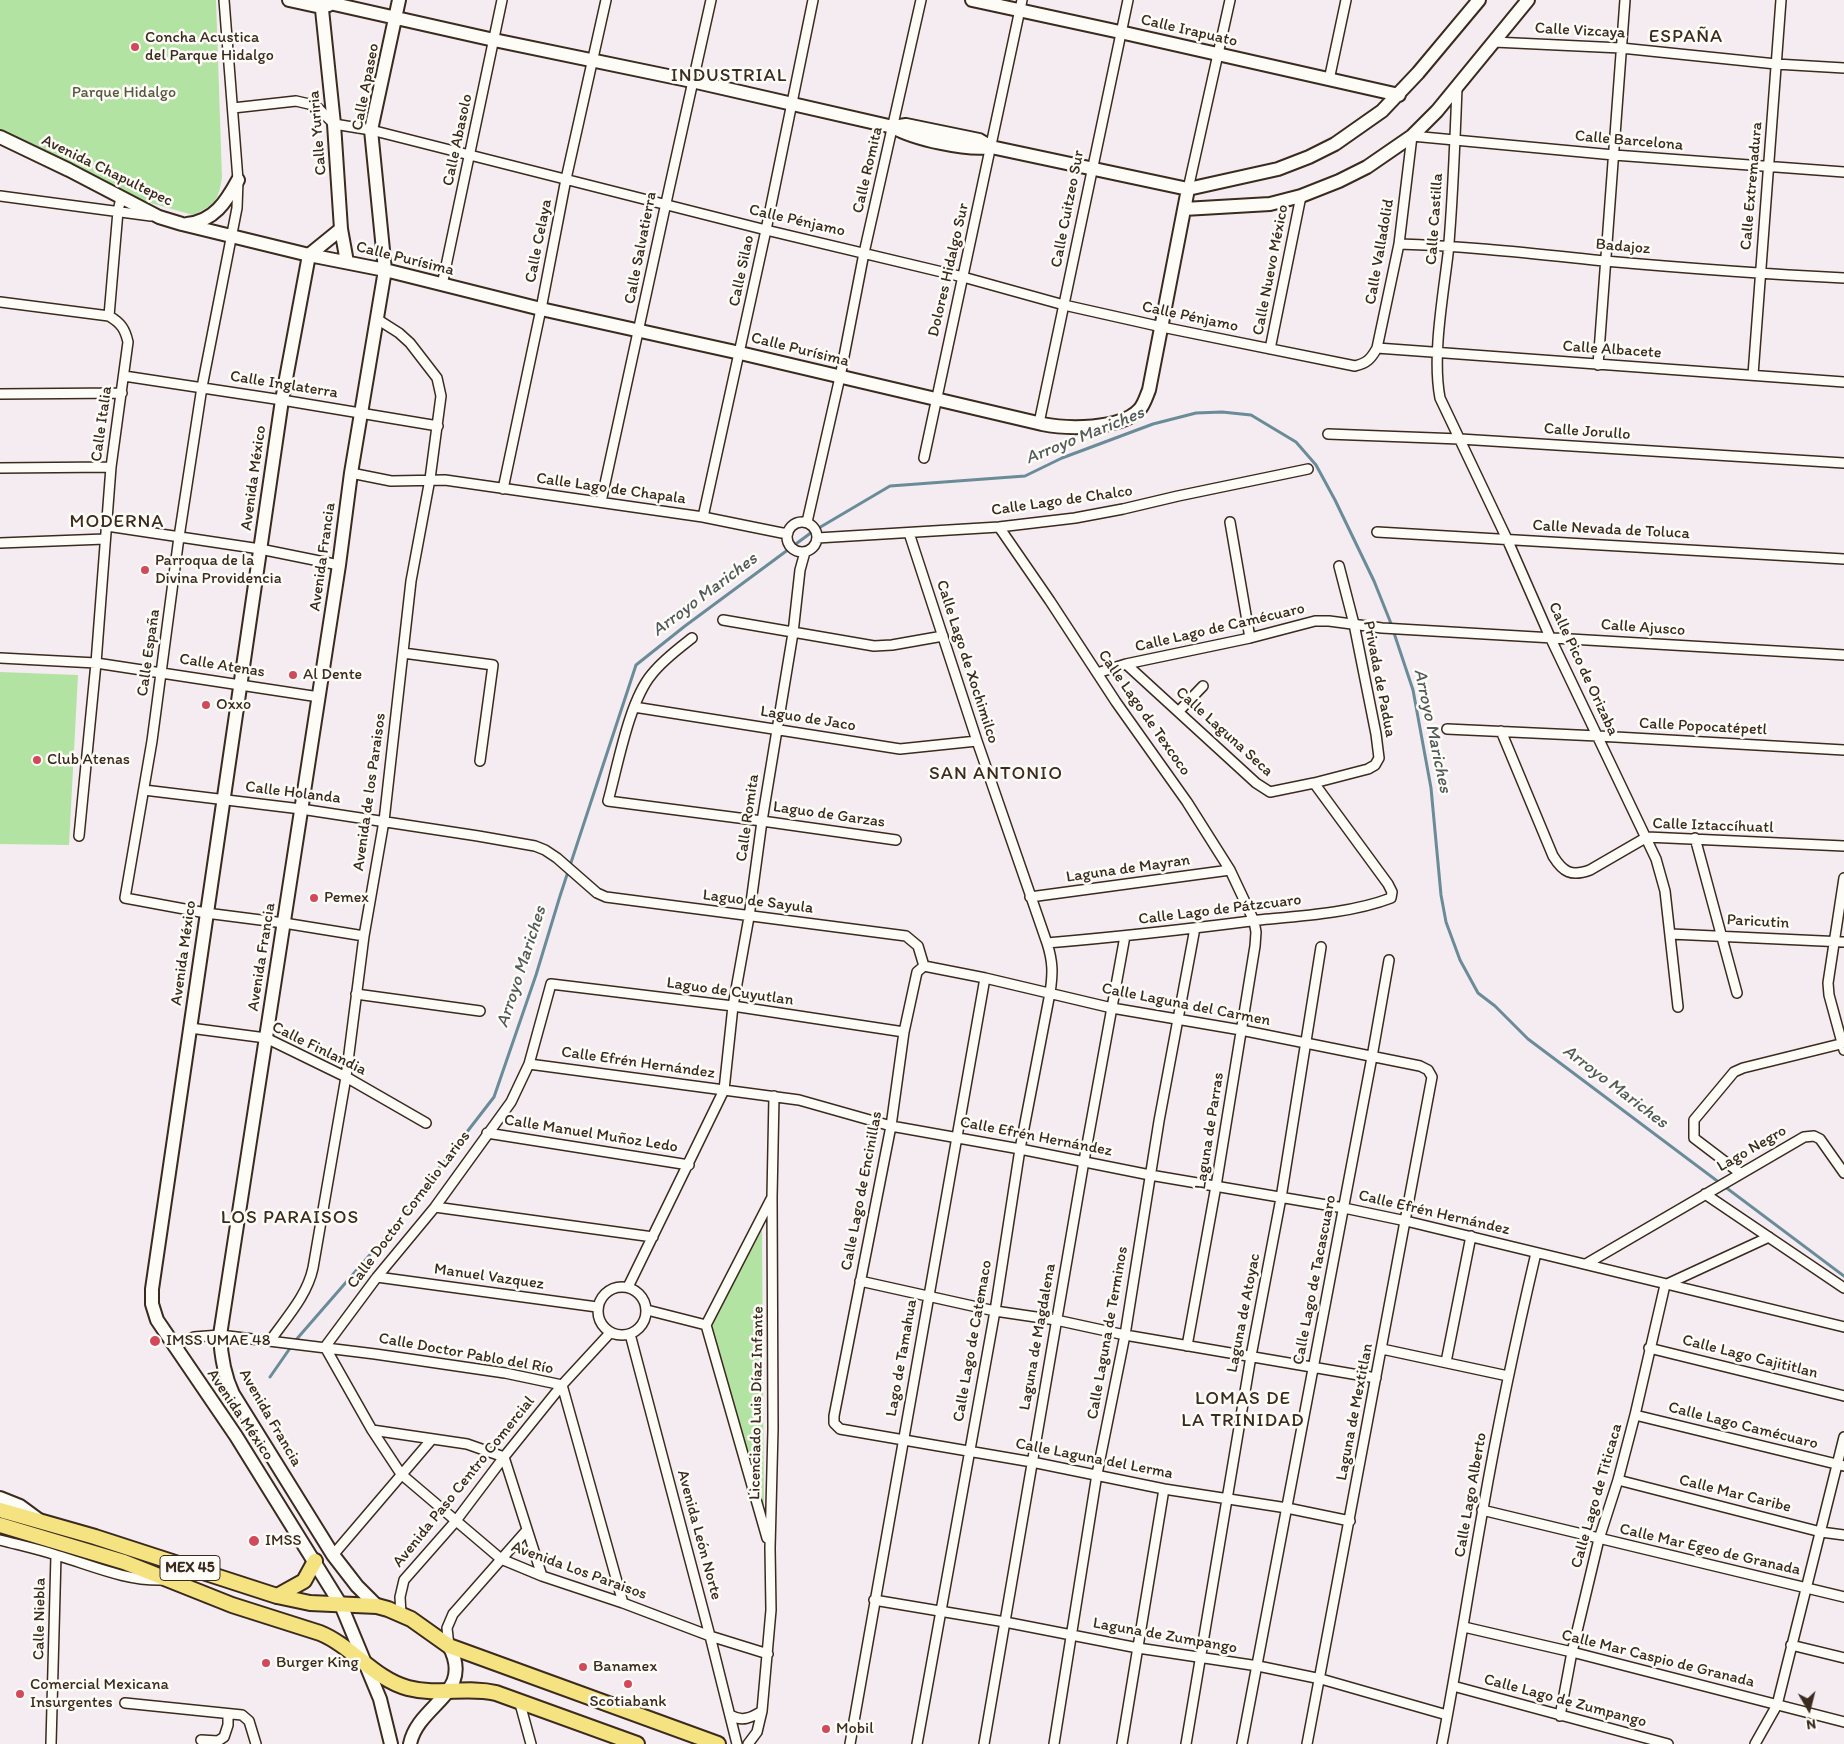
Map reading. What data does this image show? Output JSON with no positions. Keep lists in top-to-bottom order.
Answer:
{
  "streets": {
    "main road": ["MEX 45"],
    "street": [
      "Calle Irapuato",
      "Calle Vizcaya",
      "Calle Apaseo",
      "Calle Yuriria",
      "Calle Abasolo",
      "Calle Barcelona",
      "Calle Romita",
      "Avenida Chapultepec",
      "Calle Extremadura",
      "Calle Cuitzeo Sur",
      "Calle Castilla",
      "Calle Pénjamo",
      "Calle Celaya",
      "Badajoz",
      "Calle Salvatierra",
      "Calle Valladolid",
      "Calle Purísima",
      "Dolores Hidalgo Sur",
      "Calle Nuevo México",
      "Calle Silao",
      "Calle Albacete",
      "Calle Inglaterra",
      "Calle Italia",
      "Calle Jorullo",
      "Avenida México",
      "Calle Lago de Chapala",
      "Calle Lago de Chalco",
      "Calle Nevada de Toluca",
      "Avenida Francia",
      "Calle Lago de Camécuaro",
      "Calle Ajusco",
      "Calle España",
      "Calle Lago de Xochimilco",
      "Calle Atenas",
      "Calle Pico de Orizaba",
      "Privada de Padua",
      "Calle Lago de Texcoco",
      "Laguo de Jaco",
      "Calle Popocatépetl",
      "Calle Laguna Seca",
      "Avenida de los Paraisos",
      "Calle Holanda",
      "Laguo de Garzas",
      "Calle Iztaccíhuatl",
      "Laguna de Mayran",
      "Laguo de Sayula",
      "Calle Lago de Pátzcuaro",
      "Paricutin",
      "Laguo de Cuyutlan",
      "Calle Laguna del Carmen",
      "Calle Finlandia",
      "Calle Efrén Hernández",
      "Laguna de Parras",
      "Calle Manuel Muñoz Ledo",
      "Lago Negro",
      "Calle Lago de Encinillas",
      "Calle Doctor Cornelio Larios",
      "Manuel Vazquez",
      "Calle Lago de Tacascuaro",
      "Laguna de Atoyac",
      "Calle Laguna de Terminos",
      "Laguna de Magdalena",
      "Calle Lago de Catemaco",
      "Calle Doctor Pablo del Río",
      "Calle Lago Cajititlan",
      "Lago de Tamahua",
      "Licenciado Luis Díaz Infante",
      "Laguna de Mextitlan",
      "Calle Lago Camécuaro",
      "Calle Laguna del Lerma",
      "Avenida Paso Centro Comercial",
      "Calle Mar Caribe",
      "Calle Lago Alberto",
      "Calle Lago de Titicaca",
      "Avenida León Norte",
      "Calle Mar Egeo de Granada",
      "Avenida Los Paraisos",
      "Calle Niebla",
      "Laguna de Zumpango",
      "Calle Mar Caspio de Granada",
      "Calle Lago de Zumpango"
    ]
  },
  "crossings": [
    ["Calle Irapuato", "Calle Cuitzeo Sur"],
    ["Calle Irapuato", "Dolores Hidalgo Sur"],
    ["Calle Vizcaya", "Calle Extremadura"],
    ["Calle Apaseo", "Calle Pénjamo"],
    ["Calle Apaseo", "Calle Purísima"],
    ["Calle Apaseo", "Avenida Francia"],
    ["Calle Yuriria", "Calle Pénjamo"],
    ["Calle Yuriria", "Calle Purísima"],
    ["Calle Abasolo", "Calle Pénjamo"],
    ["Calle Abasolo", "Calle Purísima"],
    ["Calle Barcelona", "Calle Extremadura"],
    ["Calle Barcelona", "Calle Castilla"],
    ["Calle Barcelona", "Calle Valladolid"],
    ["Calle Romita", "Calle Pénjamo"],
    ["Calle Romita", "Calle Purísima"],
    ["Calle Romita", "Calle Lago de Chapala"],
    ["Calle Romita", "Calle Lago de Chalco"],
    ["Calle Romita", "Laguo de Jaco"],
    ["Calle Romita", "Laguo de Garzas"],
    ["Calle Romita", "Laguo de Sayula"],
    ["Calle Romita", "Laguo de Cuyutlan"],
    ["Calle Romita", "Calle Efrén Hernández"],
    ["Avenida Chapultepec", "Calle Purísima"],
    ["Avenida Chapultepec", "Calle España"],
    ["Calle Extremadura", "Badajoz"],
    ["Calle Extremadura", "Calle Albacete"],
    ["Calle Cuitzeo Sur", "Calle Pénjamo"],
    ["Calle Cuitzeo Sur", "Calle Purísima"],
    ["Calle Castilla", "Badajoz"],
    ["Calle Castilla", "Calle Albacete"],
    ["Calle Castilla", "Calle Pico de Orizaba"],
    ["Calle Pénjamo", "Calle Celaya"],
    ["Calle Pénjamo", "Calle Salvatierra"],
    ["Calle Pénjamo", "Calle Valladolid"],
    ["Calle Pénjamo", "Calle Purísima"],
    ["Calle Pénjamo", "Dolores Hidalgo Sur"],
    ["Calle Pénjamo", "Calle Nuevo México"],
    ["Calle Pénjamo", "Calle Silao"],
    ["Calle Pénjamo", "Calle Albacete"],
    ["Calle Celaya", "Calle Purísima"],
    ["Calle Celaya", "Calle Lago de Chapala"],
    ["Badajoz", "Calle Valladolid"],
    ["Calle Salvatierra", "Calle Purísima"],
    ["Calle Salvatierra", "Calle Lago de Chapala"],
    ["Calle Valladolid", "Calle Albacete"],
    ["Calle Purísima", "Dolores Hidalgo Sur"],
    ["Calle Purísima", "Calle Silao"],
    ["Calle Purísima", "Avenida México"],
    ["Calle Purísima", "Avenida Francia"],
    ["Calle Purísima", "Calle España"],
    ["Calle Silao", "Calle Lago de Chapala"],
    ["Calle Albacete", "Calle Pico de Orizaba"],
    ["Calle Inglaterra", "Calle Italia"],
    ["Calle Inglaterra", "Avenida México"],
    ["Calle Inglaterra", "Avenida Francia"],
    ["Calle Inglaterra", "Calle España"],
    ["Calle Inglaterra", "Avenida de los Paraisos"],
    ["Calle Italia", "Calle Atenas"],
    ["Calle Jorullo", "Calle Pico de Orizaba"],
    ["Avenida México", "Calle España"],
    ["Avenida México", "Calle Atenas"],
    ["Avenida México", "Calle Holanda"],
    ["Avenida México", "Calle Finlandia"],
    ["Avenida México", "Calle Doctor Pablo del Río"],
    ["Avenida México", "MEX 45"],
    ["Calle Lago de Chapala", "Calle Lago de Chalco"],
    ["Calle Lago de Chapala", "Avenida de los Paraisos"],
    ["Calle Lago de Chalco", "Calle Lago de Xochimilco"],
    ["Calle Lago de Chalco", "Calle Lago de Texcoco"],
    ["Calle Nevada de Toluca", "Calle Pico de Orizaba"],
    ["Avenida Francia", "Calle Atenas"],
    ["Avenida Francia", "Avenida de los Paraisos"],
    ["Avenida Francia", "Calle Holanda"],
    ["Avenida Francia", "Calle Finlandia"],
    ["Avenida Francia", "Calle Doctor Pablo del Río"],
    ["Avenida Francia", "MEX 45"],
    ["Calle Lago de Camécuaro", "Calle Ajusco"],
    ["Calle Lago de Camécuaro", "Privada de Padua"],
    ["Calle Lago de Camécuaro", "Calle Lago de Texcoco"],
    ["Calle Lago de Camécuaro", "Calle Laguna Seca"],
    ["Calle Ajusco", "Calle Pico de Orizaba"],
    ["Calle España", "Calle Atenas"],
    ["Calle España", "Calle Holanda"],
    ["Calle Lago de Xochimilco", "Laguo de Jaco"],
    ["Calle Lago de Xochimilco", "Laguna de Mayran"],
    ["Calle Lago de Xochimilco", "Calle Lago de Pátzcuaro"],
    ["Calle Lago de Xochimilco", "Calle Lago de Catemaco"],
    ["Calle Pico de Orizaba", "Calle Popocatépetl"],
    ["Calle Pico de Orizaba", "Calle Iztaccíhuatl"],
    ["Calle Pico de Orizaba", "Paricutin"],
    ["Privada de Padua", "Calle Laguna Seca"],
    ["Privada de Padua", "Calle Lago de Pátzcuaro"],
    ["Calle Lago de Texcoco", "Laguna de Mayran"],
    ["Calle Lago de Texcoco", "Calle Lago de Pátzcuaro"],
    ["Calle Lago de Texcoco", "Laguna de Parras"],
    ["Laguo de Jaco", "Laguo de Garzas"],
    ["Calle Popocatépetl", "Calle Iztaccíhuatl"],
    ["Calle Laguna Seca", "Calle Lago de Pátzcuaro"],
    ["Avenida de los Paraisos", "Calle Holanda"],
    ["Avenida de los Paraisos", "Calle Finlandia"],
    ["Avenida de los Paraisos", "Calle Doctor Pablo del Río"],
    ["Calle Holanda", "Laguo de Sayula"],
    ["Laguo de Sayula", "Calle Laguna del Carmen"],
    ["Laguo de Sayula", "Calle Lago de Encinillas"],
    ["Calle Lago de Pátzcuaro", "Laguna de Parras"],
    ["Calle Lago de Pátzcuaro", "Calle Laguna de Terminos"],
    ["Calle Lago de Pátzcuaro", "Laguna de Magdalena"],
    ["Calle Lago de Pátzcuaro", "Calle Lago de Catemaco"],
    ["Laguo de Cuyutlan", "Calle Efrén Hernández"],
    ["Laguo de Cuyutlan", "Calle Lago de Encinillas"],
    ["Laguo de Cuyutlan", "Calle Doctor Cornelio Larios"],
    ["Calle Laguna del Carmen", "Laguna de Parras"],
    ["Calle Laguna del Carmen", "Calle Lago de Encinillas"],
    ["Calle Laguna del Carmen", "Calle Lago de Tacascuaro"],
    ["Calle Laguna del Carmen", "Laguna de Atoyac"],
    ["Calle Laguna del Carmen", "Calle Laguna de Terminos"],
    ["Calle Laguna del Carmen", "Laguna de Magdalena"],
    ["Calle Laguna del Carmen", "Calle Lago de Catemaco"],
    ["Calle Laguna del Carmen", "Lago de Tamahua"],
    ["Calle Laguna del Carmen", "Laguna de Mextitlan"],
    ["Calle Efrén Hernández", "Laguna de Parras"],
    ["Calle Efrén Hernández", "Lago Negro"],
    ["Calle Efrén Hernández", "Calle Lago de Encinillas"],
    ["Calle Efrén Hernández", "Calle Doctor Cornelio Larios"],
    ["Calle Efrén Hernández", "Calle Lago de Tacascuaro"],
    ["Calle Efrén Hernández", "Laguna de Atoyac"],
    ["Calle Efrén Hernández", "Calle Laguna de Terminos"],
    ["Calle Efrén Hernández", "Laguna de Magdalena"],
    ["Calle Efrén Hernández", "Calle Lago de Catemaco"],
    ["Calle Efrén Hernández", "Lago de Tamahua"],
    ["Calle Efrén Hernández", "Licenciado Luis Díaz Infante"],
    ["Calle Efrén Hernández", "Laguna de Mextitlan"],
    ["Calle Efrén Hernández", "Calle Lago Alberto"],
    ["Calle Efrén Hernández", "Calle Lago de Titicaca"],
    ["Calle Manuel Muñoz Ledo", "Calle Doctor Cornelio Larios"],
    ["Calle Lago de Encinillas", "Calle Laguna del Lerma"],
    ["Calle Doctor Cornelio Larios", "Manuel Vazquez"],
    ["Calle Doctor Cornelio Larios", "Calle Doctor Pablo del Río"],
    ["Calle Doctor Cornelio Larios", "Avenida Los Paraisos"],
    ["Manuel Vazquez", "Avenida Paso Centro Comercial"],
    ["Manuel Vazquez", "Avenida León Norte"],
    ["Calle Lago de Tacascuaro", "Calle Laguna del Lerma"],
    ["Calle Lago de Tacascuaro", "Laguna de Zumpango"],
    ["Laguna de Atoyac", "Calle Laguna del Lerma"],
    ["Laguna de Atoyac", "Laguna de Zumpango"],
    ["Calle Laguna de Terminos", "Calle Laguna del Lerma"],
    ["Calle Laguna de Terminos", "Laguna de Zumpango"],
    ["Laguna de Magdalena", "Calle Laguna del Lerma"],
    ["Laguna de Magdalena", "Laguna de Zumpango"],
    ["Calle Lago de Catemaco", "Calle Laguna del Lerma"],
    ["Calle Lago de Catemaco", "Laguna de Zumpango"],
    ["Calle Doctor Pablo del Río", "Avenida Paso Centro Comercial"],
    ["Calle Doctor Pablo del Río", "Avenida Los Paraisos"],
    ["Calle Lago Cajititlan", "Calle Lago de Titicaca"],
    ["Lago de Tamahua", "Calle Laguna del Lerma"],
    ["Lago de Tamahua", "Laguna de Zumpango"],
    ["Licenciado Luis Díaz Infante", "Avenida Los Paraisos"],
    ["Laguna de Mextitlan", "Calle Laguna del Lerma"],
    ["Laguna de Mextitlan", "Laguna de Zumpango"],
    ["Calle Lago Camécuaro", "Calle Lago de Titicaca"],
    ["Avenida Paso Centro Comercial", "Avenida León Norte"],
    ["Avenida Paso Centro Comercial", "MEX 45"],
    ["Avenida Paso Centro Comercial", "Avenida Los Paraisos"],
    ["Calle Mar Caribe", "Calle Lago de Titicaca"],
    ["Calle Lago Alberto", "Calle Mar Egeo de Granada"],
    ["Calle Lago Alberto", "Laguna de Zumpango"],
    ["Calle Lago Alberto", "Calle Mar Caspio de Granada"],
    ["Calle Lago Alberto", "Calle Lago de Zumpango"],
    ["Calle Lago de Titicaca", "Calle Mar Egeo de Granada"],
    ["Calle Lago de Titicaca", "Calle Mar Caspio de Granada"],
    ["Calle Lago de Titicaca", "Calle Lago de Zumpango"],
    ["Avenida León Norte", "Avenida Los Paraisos"]
  ],
  "districts": [
    "ESPAÑA",
    "INDUSTRIAL",
    "MODERNA",
    "SAN ANTONIO",
    "LOS PARAISOS",
    "LOMAS DE LA TRINIDAD"
  ],
  "water": ["Arroyo Mariches"],
  "parks": ["Parque Hidalgo"],
  "places": [
    "Concha Acustica del Parque Hidalgo",
    "Parroqua de la Divina Providencia",
    "Al Dente",
    "Oxxo",
    "Club Atenas",
    "Pemex",
    "IMSS UMAE 48",
    "IMSS",
    "Burger King",
    "Banamex",
    "Scotiabank",
    "Comercial Mexicana Insurgentes",
    "Mobil"
  ],
  "north": "bottom"
}
